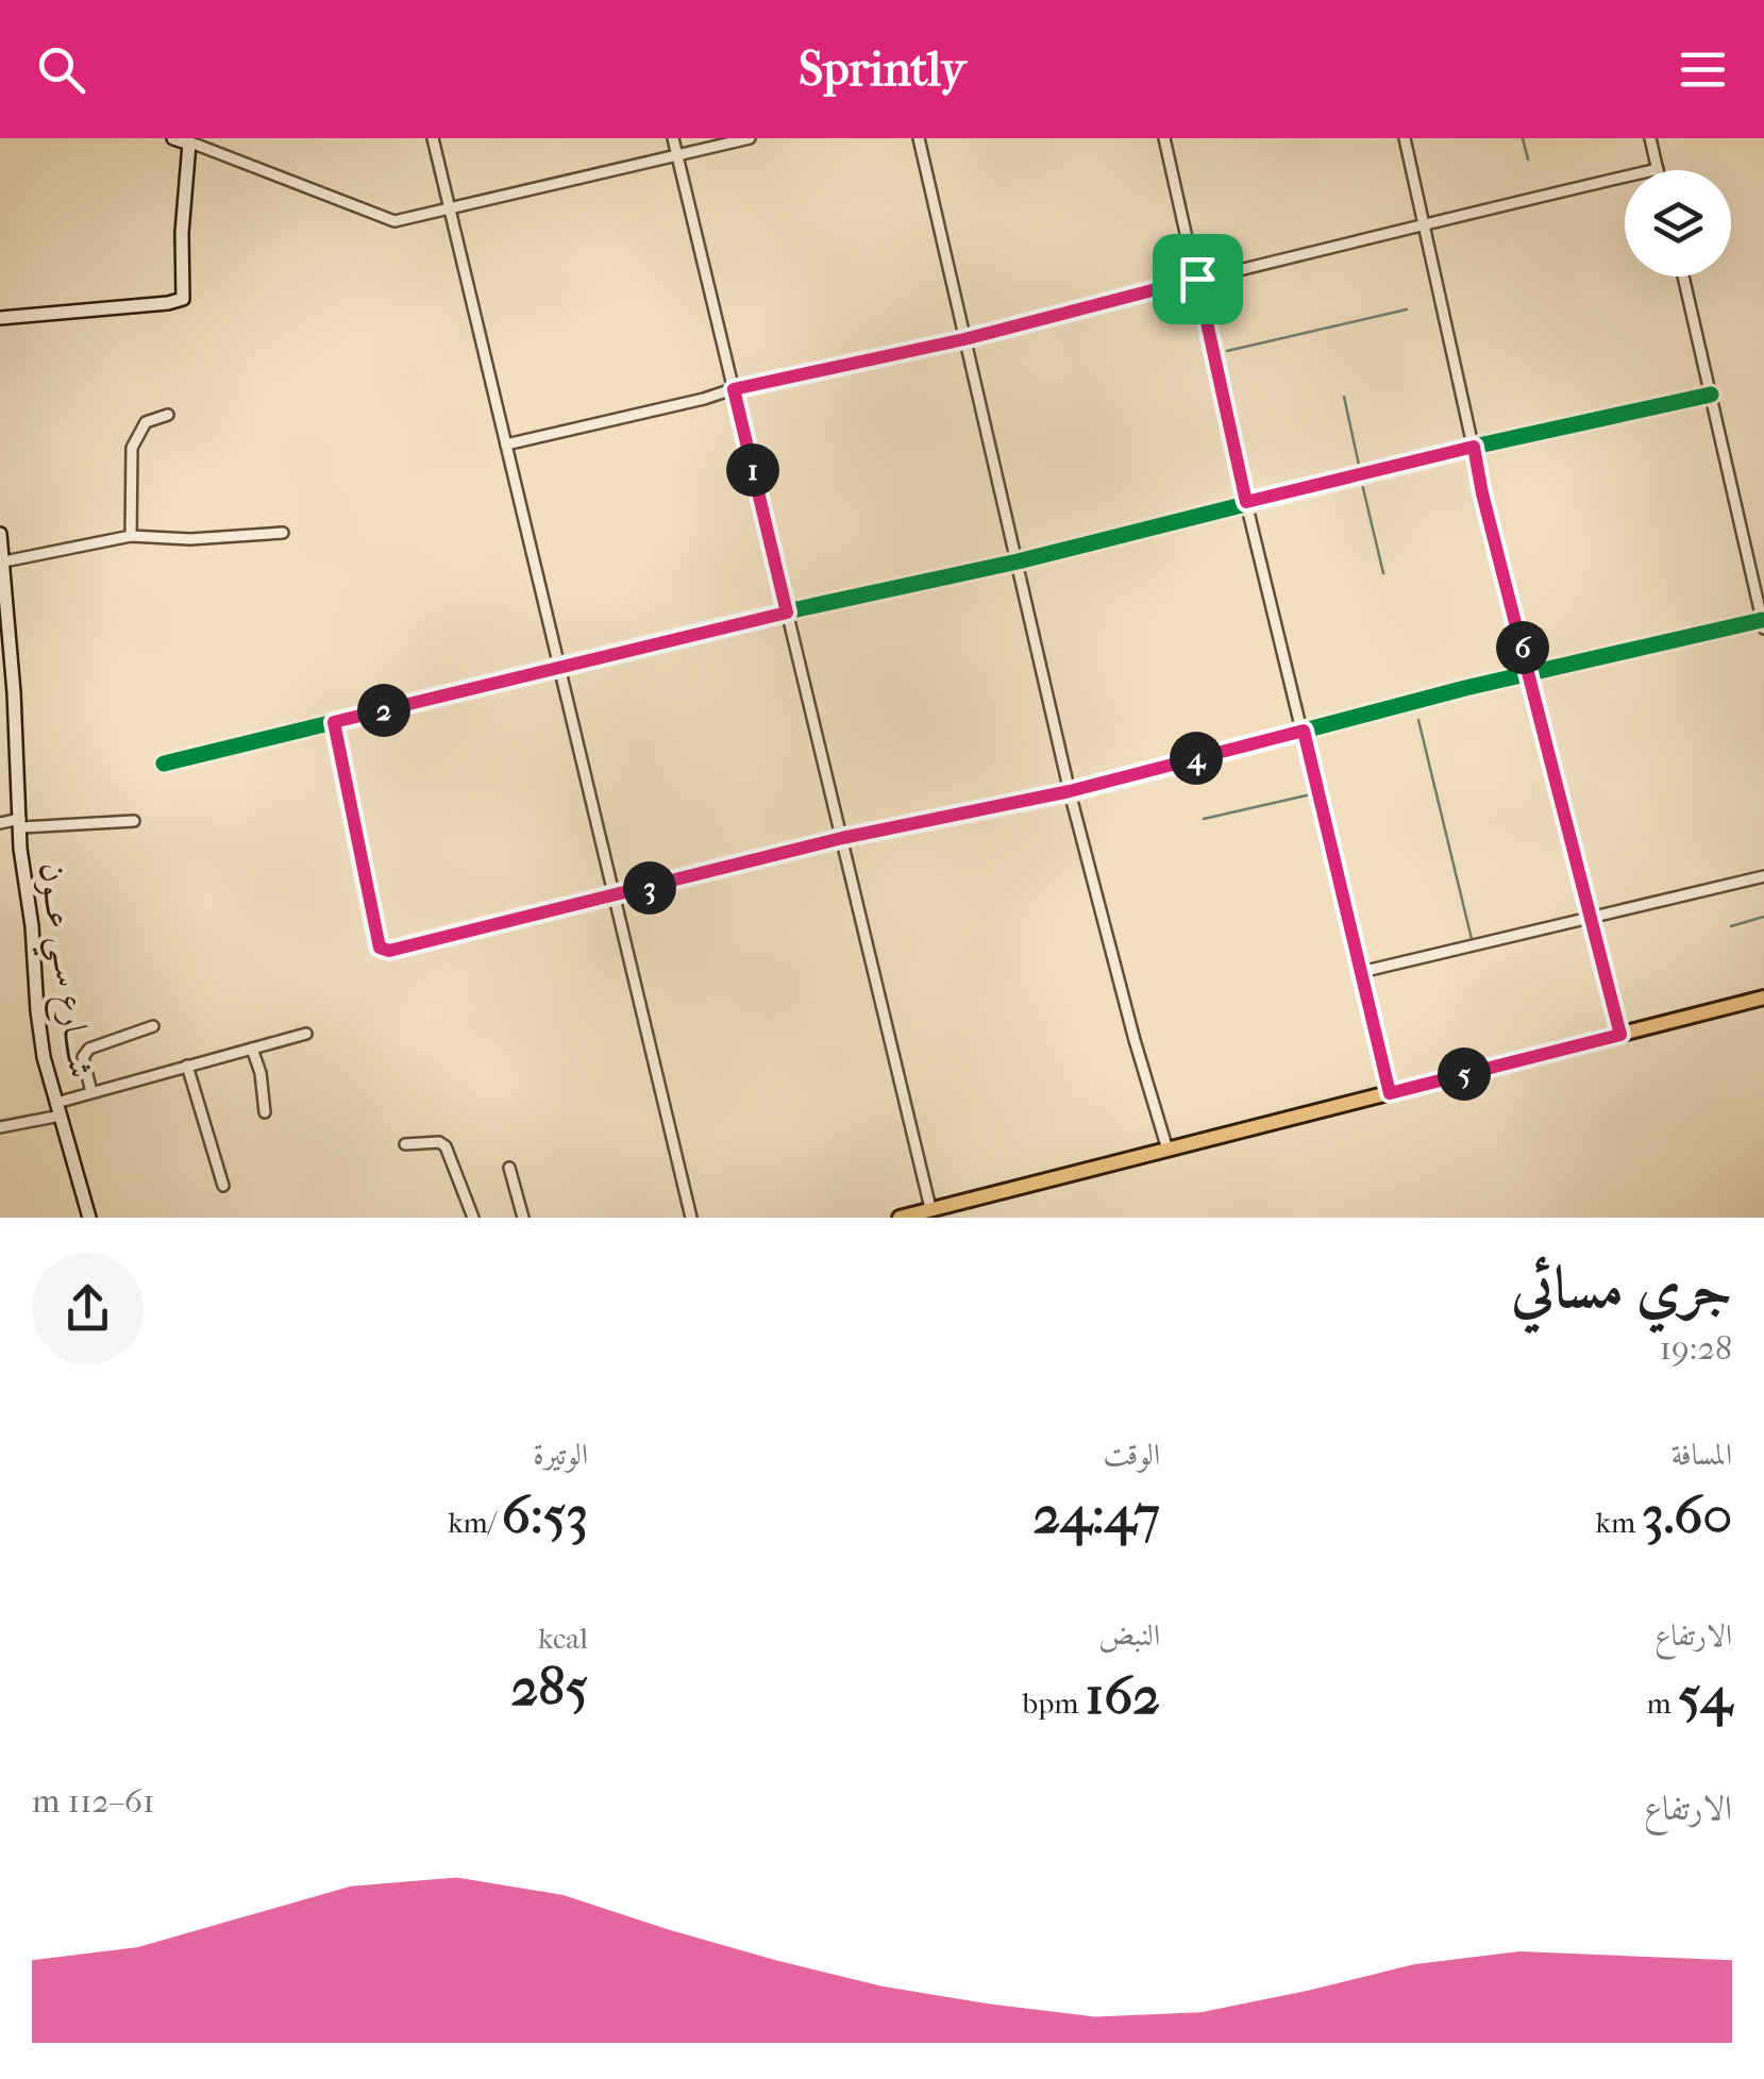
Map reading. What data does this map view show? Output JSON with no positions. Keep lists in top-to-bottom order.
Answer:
{
  "streets": {
    "street": ["شــــارع ســي عـــون"]
  },
  "page": {
    "header": "Sprintly",
    "pins": [
      "1",
      "6",
      "2",
      "4",
      "3",
      "5"
    ],
    "heading": ["جري مسائي", "19:28"],
    "stats": [
      ["المسافة", "3.60 km"],
      ["الوقت", "24:47"],
      ["الوتيرة", "6:53 /km"],
      ["الارتفاع", "54 m"],
      ["النبض", "162 bpm"],
      ["kcal", "285"]
    ],
    "chart": ["الارتفاع", "61–112 m"]
  }
}
